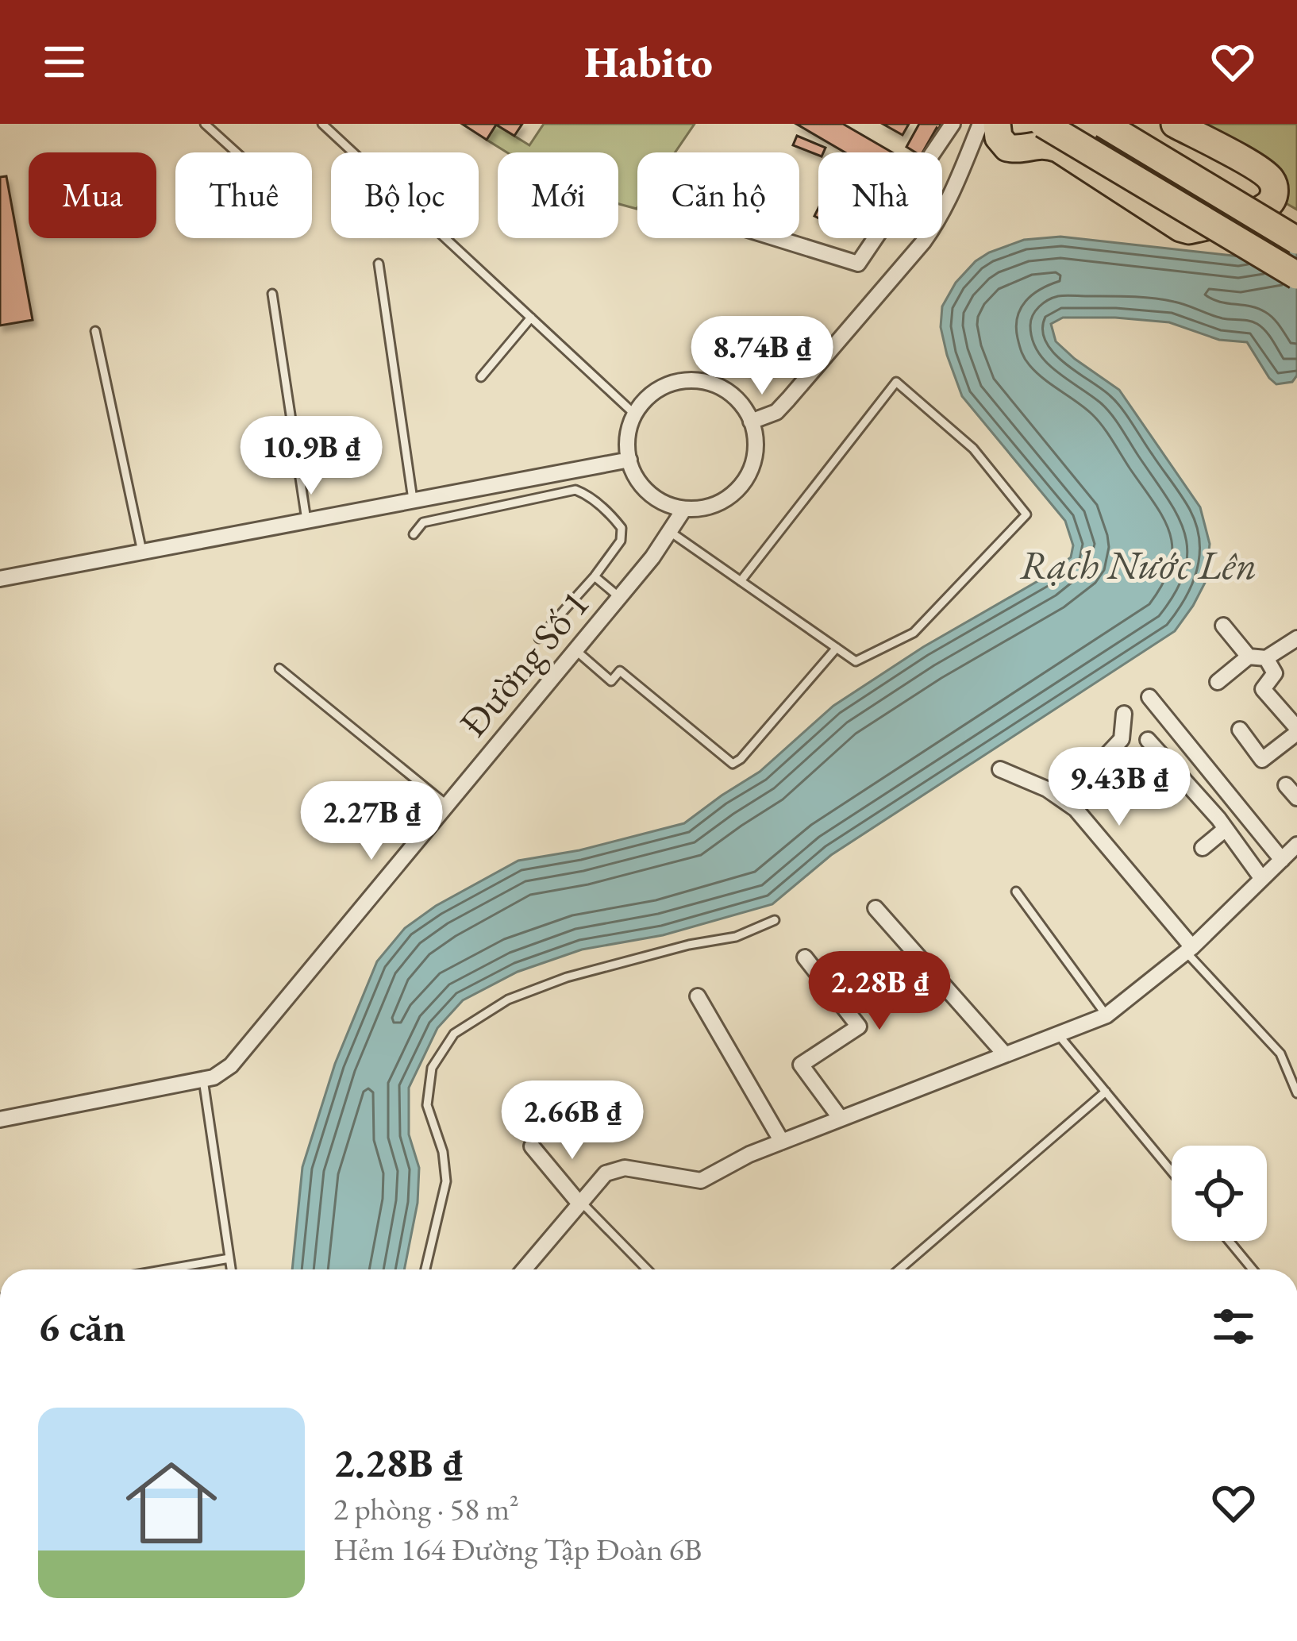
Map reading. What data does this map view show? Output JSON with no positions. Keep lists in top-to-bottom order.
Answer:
{
  "streets": {
    "street": ["Đường Số 1"]
  },
  "water": ["Rạch Nước Lên"],
  "page": {
    "header": "Habito",
    "chip": [
      "Mua",
      "Thuê",
      "Bộ lọc",
      "Mới",
      "Căn hộ",
      "Nhà"
    ],
    "price": [
      "8.74B ₫",
      "10.9B ₫",
      "9.43B ₫",
      "2.27B ₫",
      "2.28B ₫",
      "2.66B ₫"
    ],
    "heading": "6 căn",
    "list": [
      {
        "name": "2.28B ₫",
        "note": "2 phòng · 58 m² · Hẻm 164 Đường Tập Đoàn 6B"
      }
    ]
  }
}
